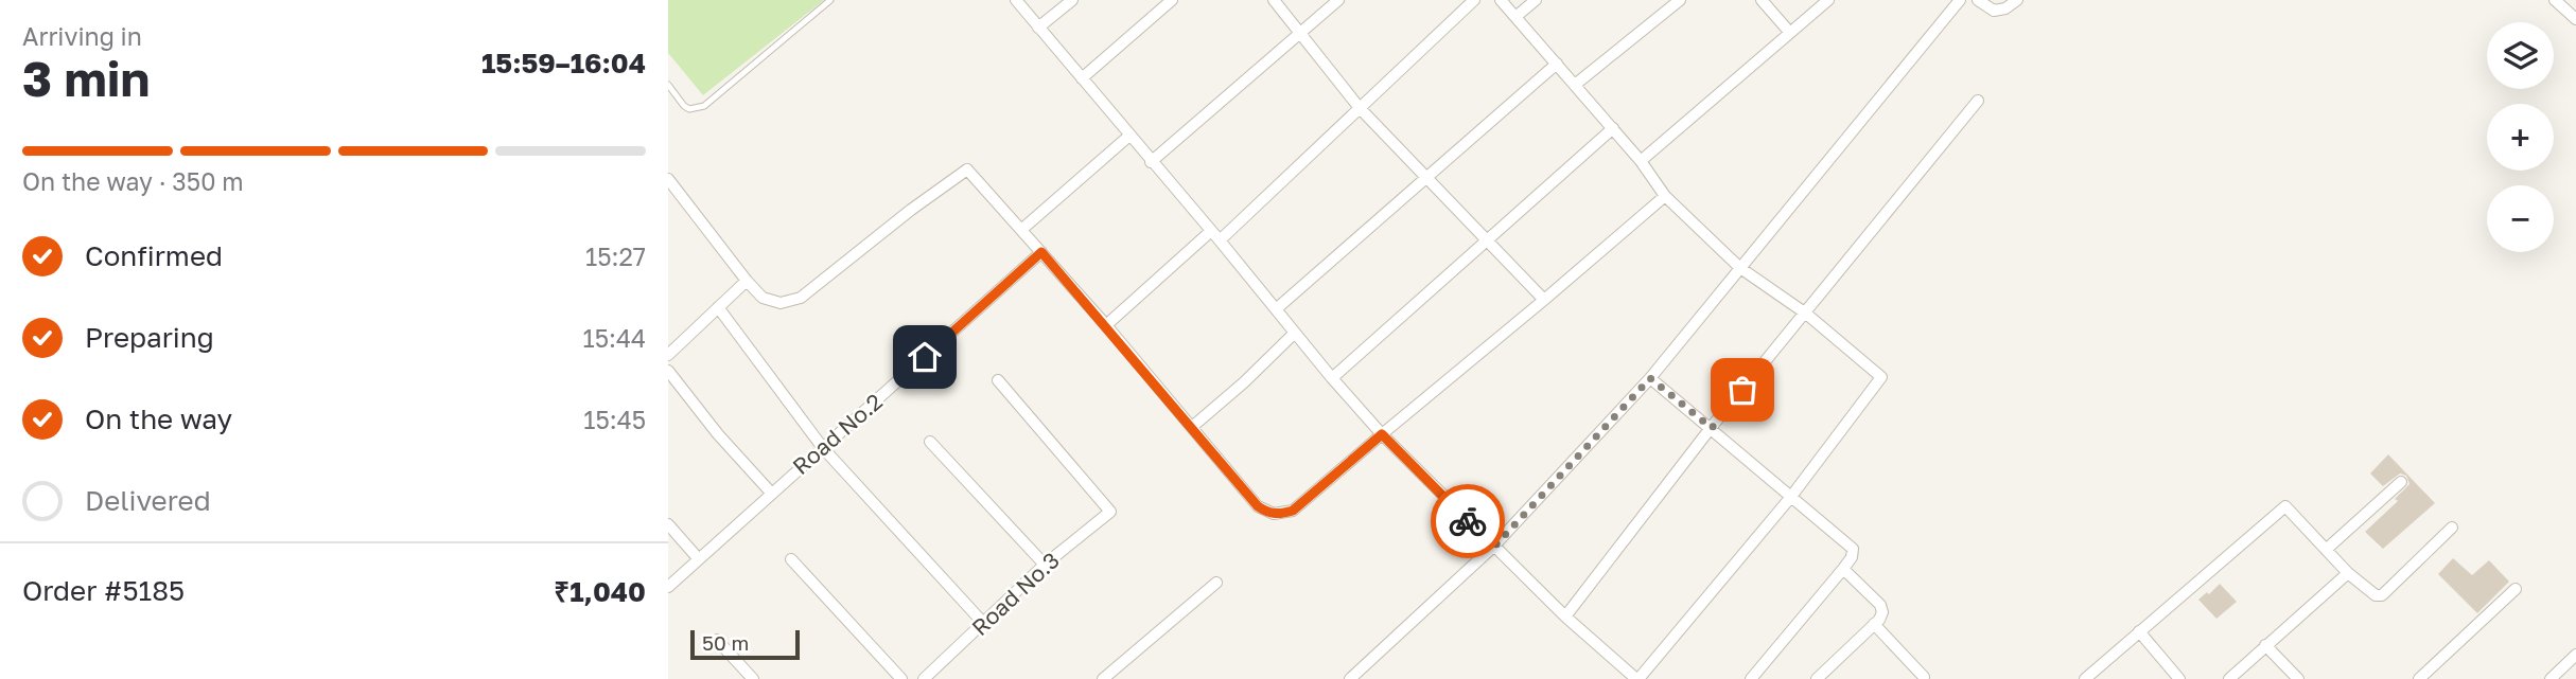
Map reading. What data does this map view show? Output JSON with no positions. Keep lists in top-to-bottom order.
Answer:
{
  "streets": {
    "street": ["Road No.2", "Road No.3"]
  },
  "scale_bar": "50 m",
  "page": {
    "heading": ["3 min", "Arriving in", "15:59–16:04"],
    "panel": ["Order #5185", "₹1,040"],
    "map_buttons": ["+", "−"],
    "bar": "On the way · 350 m",
    "list": [
      ["Confirmed", "15:27"],
      ["Preparing", "15:44"],
      ["On the way", "15:45"],
      "Delivered"
    ],
    "scale": "50 m"
  }
}
